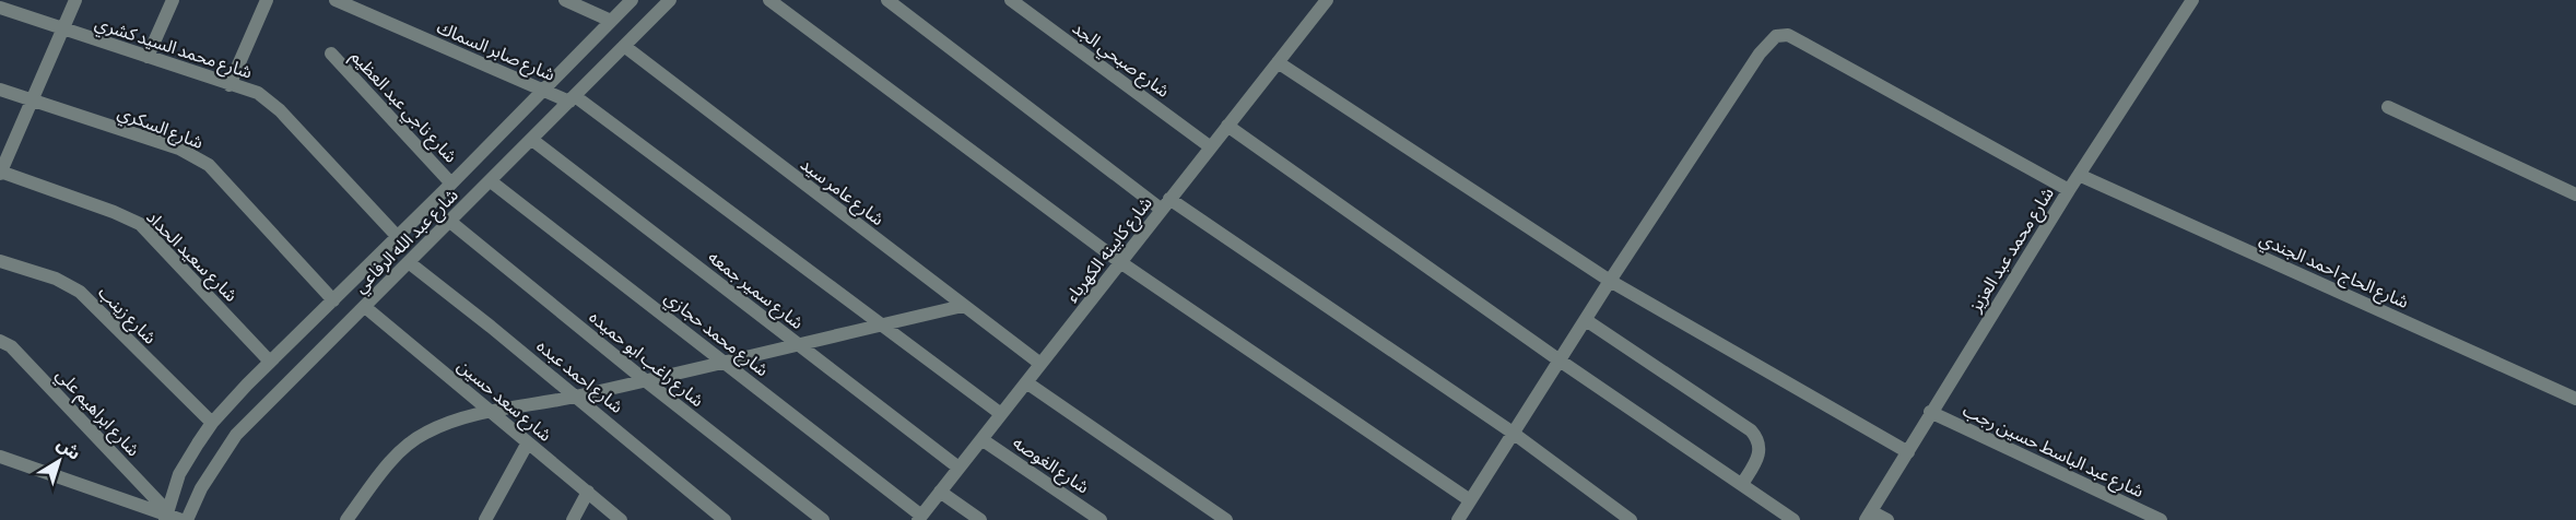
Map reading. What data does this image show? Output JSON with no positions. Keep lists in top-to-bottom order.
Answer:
{
  "streets": {
    "street": [
      "شارع محمد السيد كشري",
      "شارع صابر السماك",
      "شارع صبحي الجد",
      "شارع ناجي عبد العظيم",
      "شارع السكري",
      "شارع عامر سيد",
      "شارع عبد الله الرفاعي",
      "شارع كابينه الكهرباء",
      "شارع محمد عبد العزيز",
      "شارع سعيد الحداد",
      "شارع الحاج احمد الجندي",
      "شارع سمير جمعه",
      "شارع زينب",
      "شارع محمد حجازي",
      "شارع راغب ابو حميده",
      "شارع احمد عبده",
      "شارع سعد حسين",
      "شارع ابراهيم علي",
      "شارع عبد الباسط حسين رجب",
      "شارع الغوصه"
    ]
  },
  "crossings": [
    ["شارع محمد السيد كشري", "شارع عبد الله الرفاعي"],
    ["شارع صابر السماك", "شارع عبد الله الرفاعي"],
    ["شارع صابر السماك", "شارع كابينه الكهرباء"],
    ["شارع صبحي الجد", "شارع كابينه الكهرباء"],
    ["شارع ناجي عبد العظيم", "شارع عبد الله الرفاعي"],
    ["شارع السكري", "شارع عبد الله الرفاعي"],
    ["شارع عامر سيد", "شارع عبد الله الرفاعي"],
    ["شارع عامر سيد", "شارع كابينه الكهرباء"],
    ["شارع عبد الله الرفاعي", "شارع سعيد الحداد"],
    ["شارع عبد الله الرفاعي", "شارع سمير جمعه"],
    ["شارع عبد الله الرفاعي", "شارع زينب"],
    ["شارع عبد الله الرفاعي", "شارع محمد حجازي"],
    ["شارع عبد الله الرفاعي", "شارع راغب ابو حميده"],
    ["شارع عبد الله الرفاعي", "شارع احمد عبده"],
    ["شارع عبد الله الرفاعي", "شارع سعد حسين"],
    ["شارع عبد الله الرفاعي", "شارع ابراهيم علي"],
    ["شارع كابينه الكهرباء", "شارع سمير جمعه"],
    ["شارع كابينه الكهرباء", "شارع محمد حجازي"],
    ["شارع كابينه الكهرباء", "شارع الغوصه"],
    ["شارع محمد عبد العزيز", "شارع الحاج احمد الجندي"],
    ["شارع محمد عبد العزيز", "شارع عبد الباسط حسين رجب"]
  ],
  "north": "top right"
}
